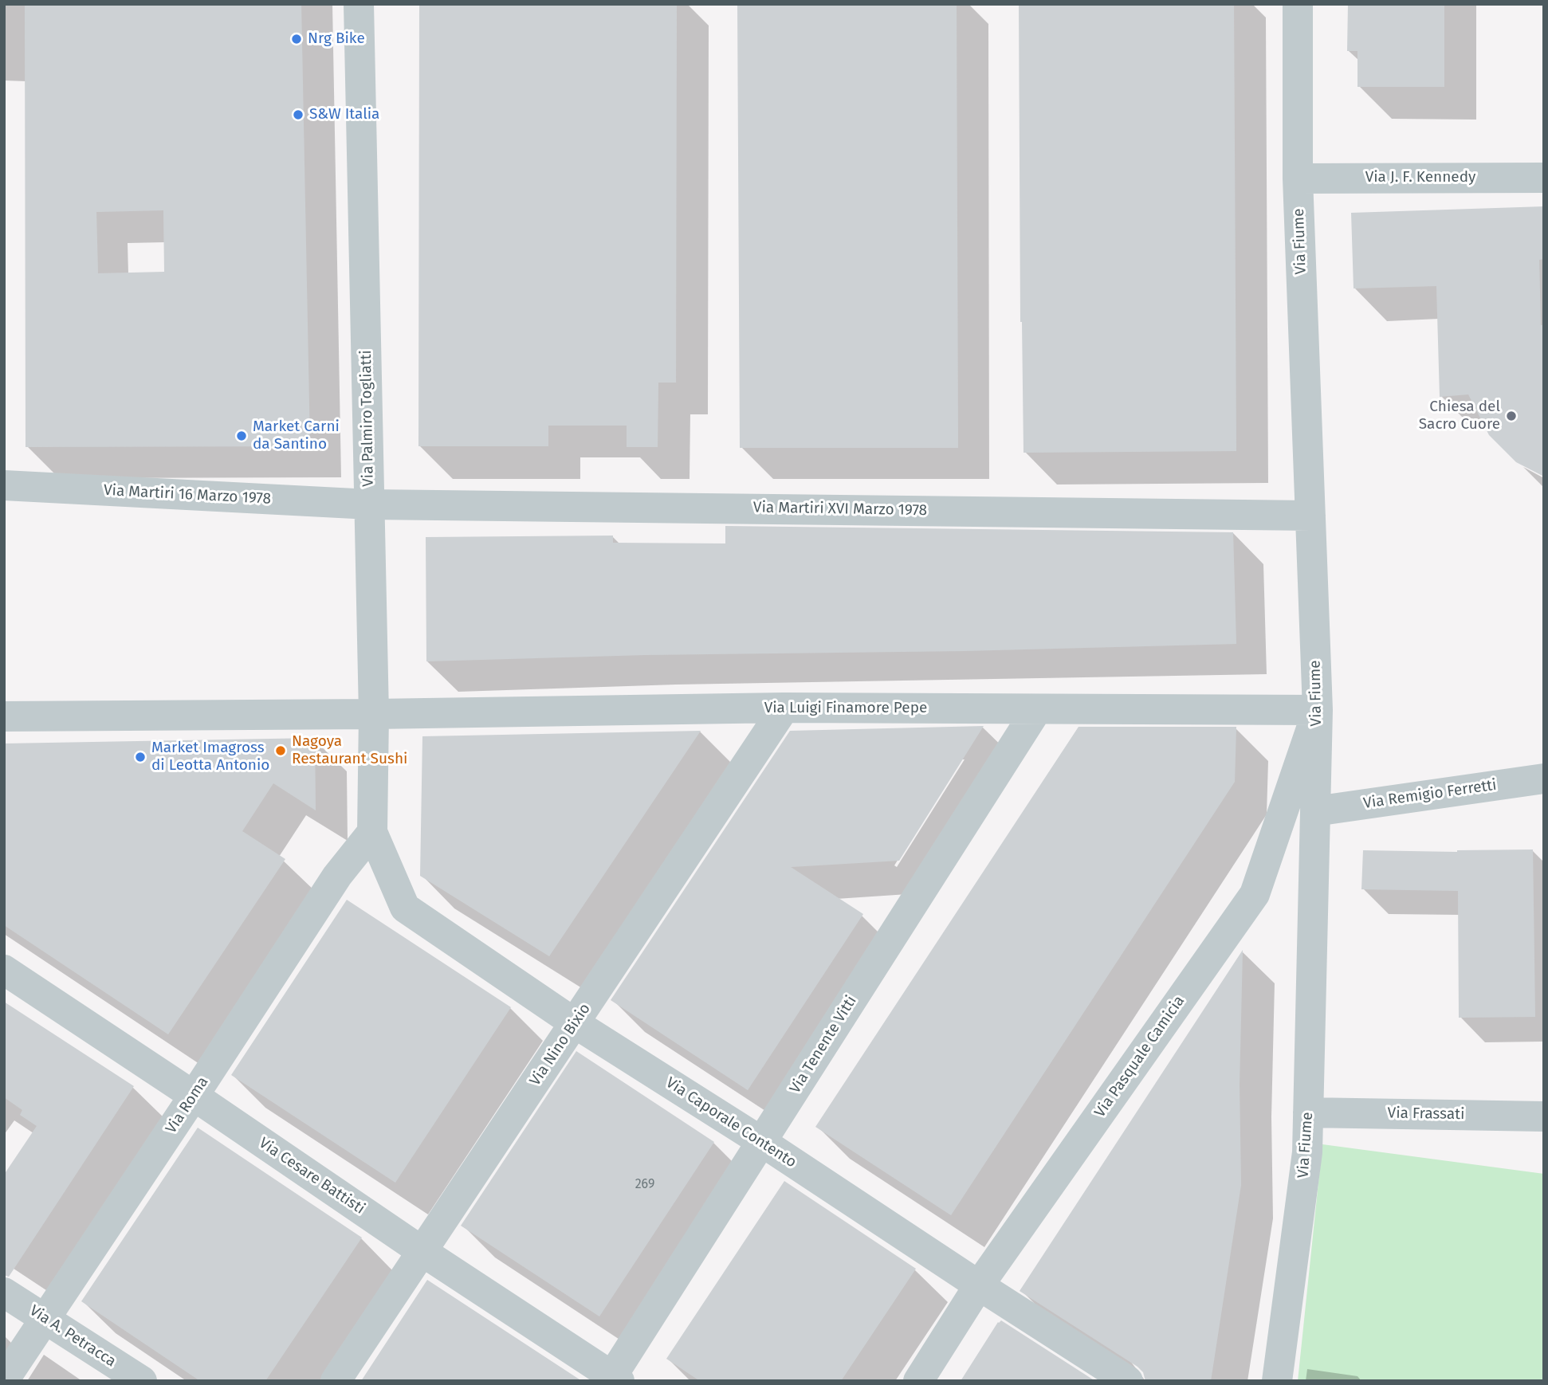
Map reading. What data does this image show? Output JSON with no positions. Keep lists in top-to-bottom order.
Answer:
{
  "streets": {
    "street": [
      "Via J. F. Kennedy",
      "Via Fiume",
      "Via Palmiro Togliatti",
      "Via Martiri 16 Marzo 1978",
      "Via Martiri XVI Marzo 1978",
      "Via Luigi Finamore Pepe",
      "Via Remigio Ferretti",
      "Via Nino Bixio",
      "Via Tenente Vitti",
      "Via Pasquale Camicia",
      "Via Roma",
      "Via Frassati",
      "Via Caporale Contento",
      "Via Cesare Battisti",
      "Via A. Petracca"
    ]
  },
  "crossings": [
    ["Via J. F. Kennedy", "Via Fiume"],
    ["Via Fiume", "Via Martiri XVI Marzo 1978"],
    ["Via Fiume", "Via Luigi Finamore Pepe"],
    ["Via Fiume", "Via Remigio Ferretti"],
    ["Via Fiume", "Via Pasquale Camicia"],
    ["Via Fiume", "Via Frassati"],
    ["Via Palmiro Togliatti", "Via Martiri 16 Marzo 1978"],
    ["Via Palmiro Togliatti", "Via Martiri XVI Marzo 1978"],
    ["Via Palmiro Togliatti", "Via Luigi Finamore Pepe"],
    ["Via Palmiro Togliatti", "Via Roma"],
    ["Via Palmiro Togliatti", "Via Caporale Contento"],
    ["Via Martiri 16 Marzo 1978", "Via Martiri XVI Marzo 1978"],
    ["Via Luigi Finamore Pepe", "Via Nino Bixio"],
    ["Via Luigi Finamore Pepe", "Via Tenente Vitti"],
    ["Via Luigi Finamore Pepe", "Via Pasquale Camicia"],
    ["Via Nino Bixio", "Via Caporale Contento"],
    ["Via Nino Bixio", "Via Cesare Battisti"],
    ["Via Tenente Vitti", "Via Caporale Contento"],
    ["Via Tenente Vitti", "Via Cesare Battisti"],
    ["Via Pasquale Camicia", "Via Caporale Contento"],
    ["Via Roma", "Via Caporale Contento"],
    ["Via Roma", "Via Cesare Battisti"],
    ["Via Roma", "Via A. Petracca"]
  ],
  "places": [
    "Nrg Bike",
    "S&W Italia",
    "Chiesa del Sacro Cuore",
    "Market Carni da Santino",
    "Nagoya Restaurant Sushi",
    "Market Imagross di Leotta Antonio"
  ],
  "house_numbers": ["269"]
}
